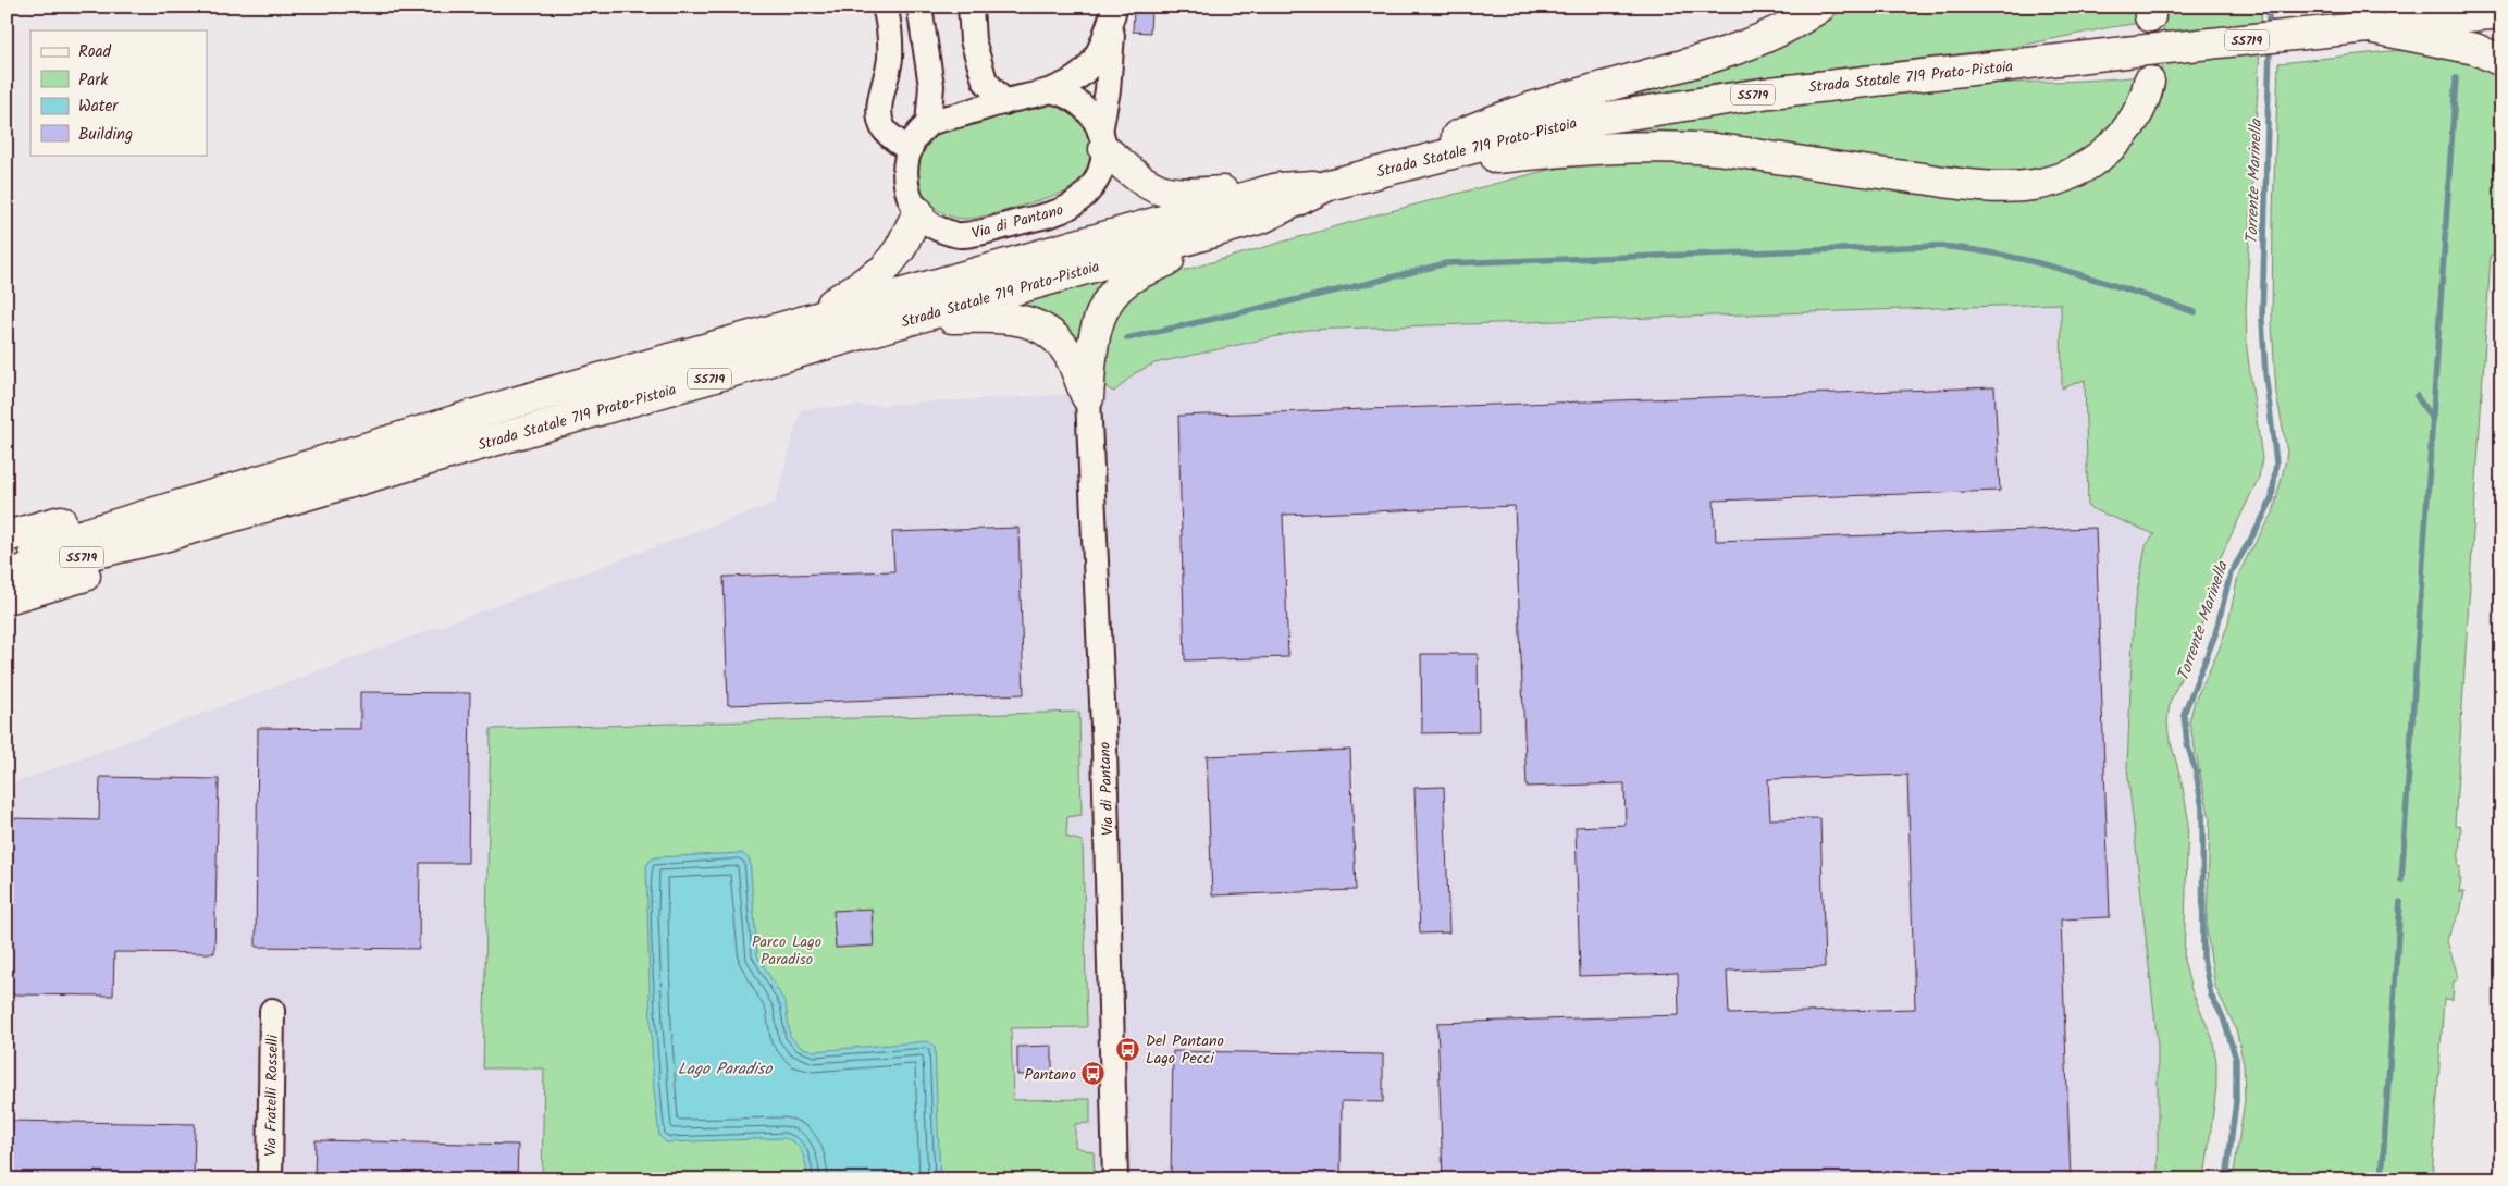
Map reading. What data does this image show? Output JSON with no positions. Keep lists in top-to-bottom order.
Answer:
{
  "streets": {
    "highway": ["SS719", "Strada Statale 719 Prato-Pistoia"],
    "street": ["Via di Pantano", "Via Fratelli Rosselli"]
  },
  "water": ["Torrente Marinella", "Lago Paradiso"],
  "parks": ["Parco Lago Paradiso"],
  "places": {
    "bus stop": ["Del Pantano Lago Pecci", "Pantano"]
  },
  "legend": [
    "Road",
    "Park",
    "Water",
    "Building"
  ]
}
